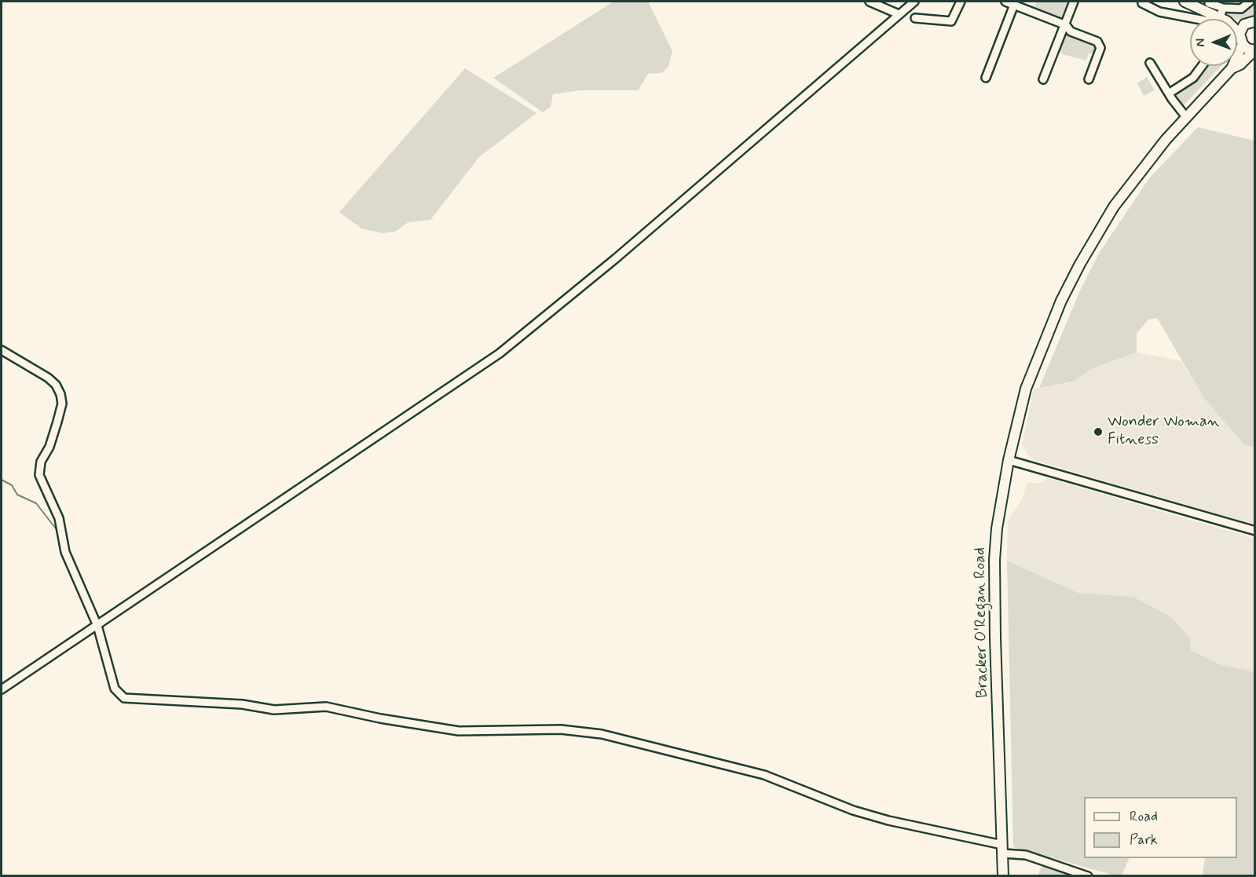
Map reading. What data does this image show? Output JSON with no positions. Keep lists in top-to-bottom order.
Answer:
{
  "streets": {
    "main road": ["Bracker O'Regan Road"]
  },
  "places": ["Wonder Woman Fitness"],
  "legend": ["Road", "Park"],
  "north": "left"
}
